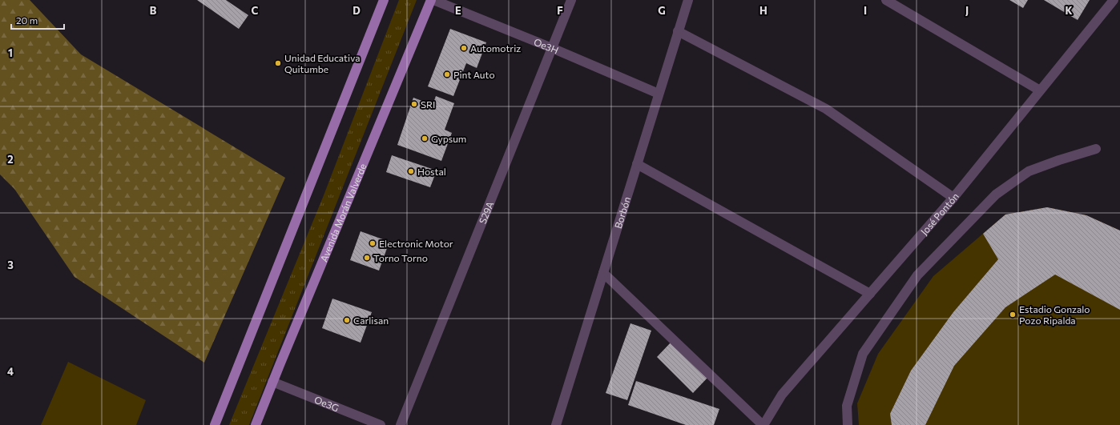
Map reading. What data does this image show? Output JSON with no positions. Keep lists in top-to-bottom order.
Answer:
{
  "streets": {
    "main road": ["Avenida Morán Valverde"],
    "street": [
      "Oe3H",
      "Borbón",
      "S29A",
      "José Pontón",
      "Oe3G"
    ]
  },
  "crossings": [
    ["Oe3H", "Borbón"],
    ["Oe3H", "S29A"],
    ["Avenida Morán Valverde", "Oe3G"]
  ],
  "places": [
    "Automotriz",
    "Unidad Educativa Quitumbe",
    "Pint Auto",
    "SRI",
    "Gypsum",
    "Hostal",
    "Electronic Motor",
    "Torno Torno",
    "Estadio Gonzalo Pozo Ripalda",
    "Carlisan"
  ],
  "scale_bar": "20 m",
  "grid": {
    "columns": [
      "B",
      "C",
      "D",
      "E",
      "F",
      "G",
      "H",
      "I",
      "J",
      "K"
    ],
    "rows": [
      "1",
      "2",
      "3",
      "4"
    ]
  }
}
